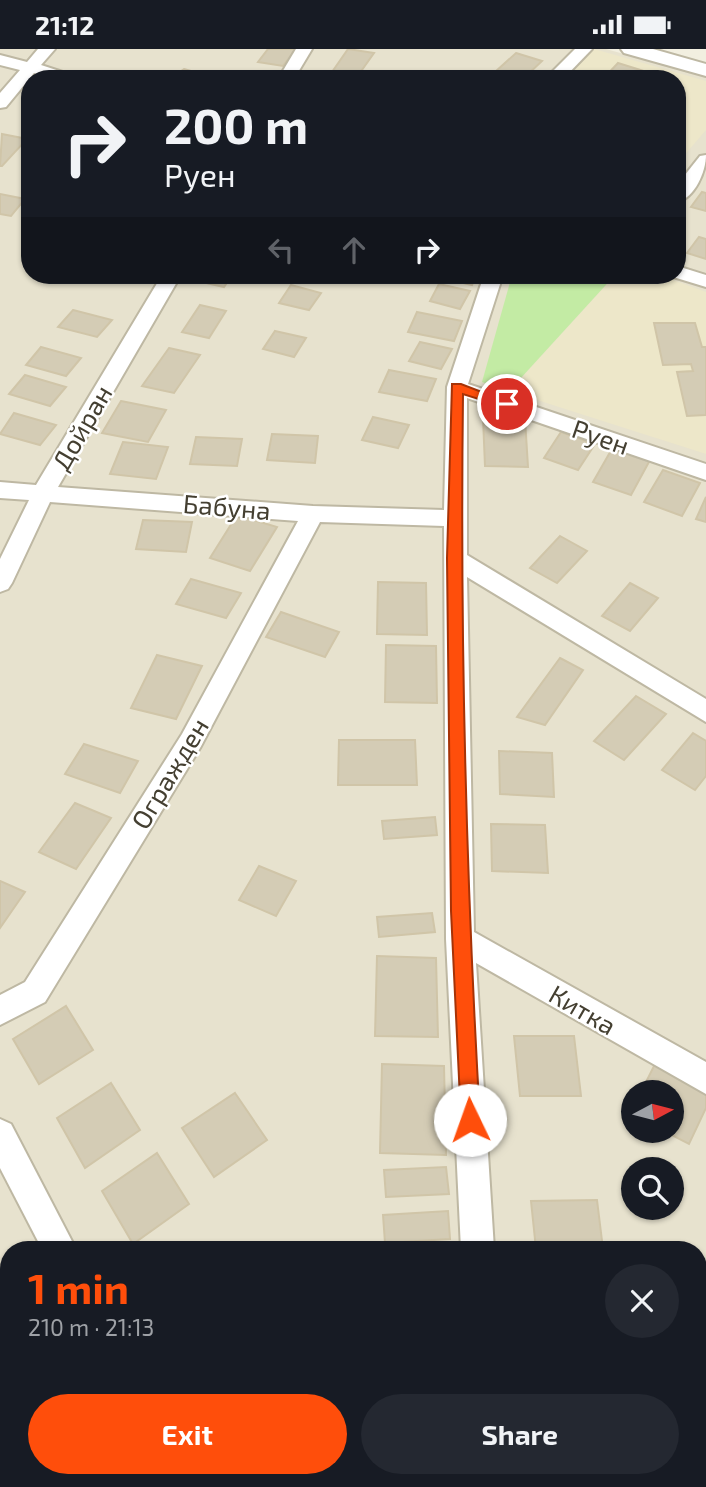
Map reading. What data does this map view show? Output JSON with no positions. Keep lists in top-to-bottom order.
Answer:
{
  "streets": {
    "street": [
      "Дойран",
      "Руен",
      "Бабуна",
      "Огражден",
      "Китка"
    ]
  },
  "crossings": [
    ["Дойран", "Бабуна"],
    ["Бабуна", "Огражден"]
  ],
  "north": "right",
  "page": {
    "status": "21:12",
    "turn": ["200 m", "Руен"],
    "heading": ["1 min", "210 m · 21:13"],
    "buttons": ["Exit", "Share"]
  }
}
